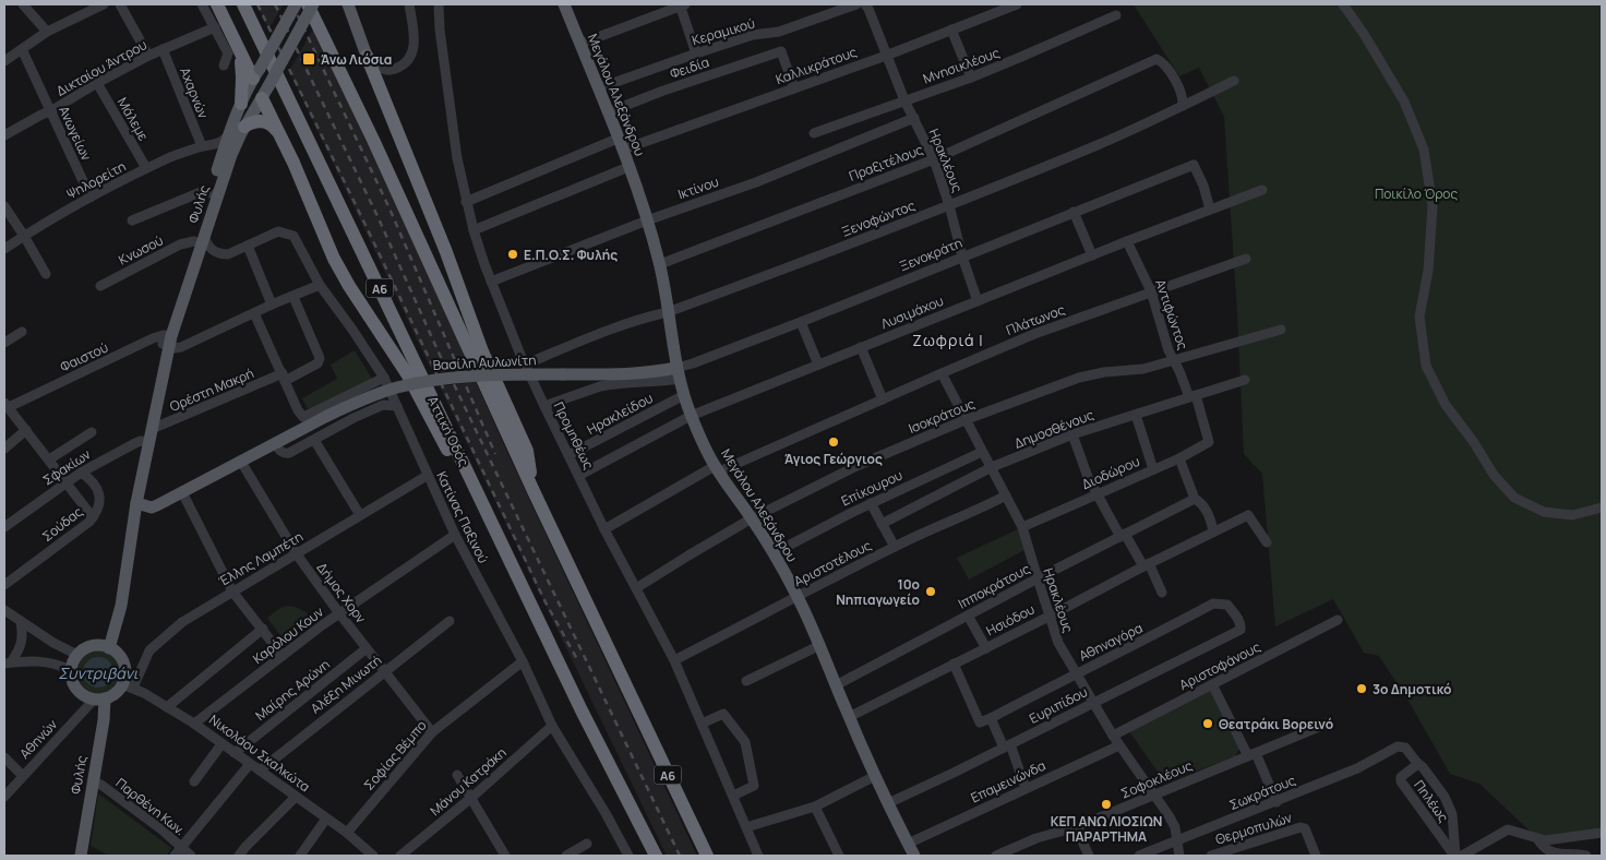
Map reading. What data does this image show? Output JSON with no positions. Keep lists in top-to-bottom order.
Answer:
{
  "streets": {
    "highway": ["Α6", "Αττική Οδός"],
    "main road": ["Μεγάλου Αλεξάνδρου", "Φυλής", "Βασίλη Αυλωνίτη"],
    "street": [
      "Κεραμικού",
      "Καλλικράτους",
      "Μνησικλέους",
      "Δικταίου Άντρου",
      "Φειδία",
      "Αχαρνών",
      "Μάλεμε",
      "Ανωγείων",
      "Ηρακλέους",
      "Πραξιτέλους",
      "Ψηλορείτη",
      "Ικτίνου",
      "Ξενοφώντος",
      "Κνωσού",
      "Ξενοκράτη",
      "Λυσιμάχου",
      "Αντιφώντος",
      "Πλάτωνος",
      "Φαιστού",
      "Ορέστη Μακρή",
      "Ηρακλείδου",
      "Ισοκράτους",
      "Δημοσθένους",
      "Προμηθέως",
      "Σφακίων",
      "Διοδώρου",
      "Επίκουρου",
      "Κατίνας Παξινού",
      "Σούδας",
      "Έλλης Λαμπέτη",
      "Αριστοτέλους",
      "Ιπποκράτους",
      "Δήμος Χορν",
      "Ησιόδου",
      "Καρόλου Κουν",
      "Αθηναγόρα",
      "Αριστοφάνους",
      "Αλέξη Μινωτή",
      "Μαίρης Αρώνη",
      "Ευριπίδου",
      "Αθηνών",
      "Νικολάου Σκαλκώτα",
      "Σοφίας Βέμπο",
      "Σοφοκλέους",
      "Μάνου Κατράκη",
      "Επαμεινώνδα",
      "Σωκράτους",
      "Πηλέως",
      "Παρθένη Κων.",
      "Θερμοπυλών"
    ]
  },
  "crossings": [
    ["Κεραμικού", "Μεγάλου Αλεξάνδρου"],
    ["Καλλικράτους", "Φειδία"],
    ["Καλλικράτους", "Μεγάλου Αλεξάνδρου"],
    ["Καλλικράτους", "Ηρακλέους"],
    ["Καλλικράτους", "Προμηθέως"],
    ["Μνησικλέους", "Ηρακλέους"],
    ["Δικταίου Άντρου", "Αχαρνών"],
    ["Δικταίου Άντρου", "Μάλεμε"],
    ["Δικταίου Άντρου", "Ανωγείων"],
    ["Φειδία", "Μεγάλου Αλεξάνδρου"],
    ["Αχαρνών", "Ψηλορείτη"],
    ["Μεγάλου Αλεξάνδρου", "Πραξιτέλους"],
    ["Μεγάλου Αλεξάνδρου", "Ικτίνου"],
    ["Μεγάλου Αλεξάνδρου", "Ξενοφώντος"],
    ["Μεγάλου Αλεξάνδρου", "Ξενοκράτη"],
    ["Μεγάλου Αλεξάνδρου", "Λυσιμάχου"],
    ["Μεγάλου Αλεξάνδρου", "Πλάτωνος"],
    ["Μεγάλου Αλεξάνδρου", "Βασίλη Αυλωνίτη"],
    ["Μεγάλου Αλεξάνδρου", "Ηρακλείδου"],
    ["Μεγάλου Αλεξάνδρου", "Ισοκράτους"],
    ["Μεγάλου Αλεξάνδρου", "Επίκουρου"],
    ["Μεγάλου Αλεξάνδρου", "Αριστοτέλους"],
    ["Μεγάλου Αλεξάνδρου", "Ιπποκράτους"],
    ["Μεγάλου Αλεξάνδρου", "Ησιόδου"],
    ["Μεγάλου Αλεξάνδρου", "Ευριπίδου"],
    ["Μεγάλου Αλεξάνδρου", "Επαμεινώνδα"],
    ["Μάλεμε", "Ψηλορείτη"],
    ["Ανωγείων", "Ψηλορείτη"],
    ["Ηρακλέους", "Πραξιτέλους"],
    ["Ηρακλέους", "Ικτίνου"],
    ["Ηρακλέους", "Ξενοφώντος"],
    ["Ηρακλέους", "Ξενοκράτη"],
    ["Ηρακλέους", "Λυσιμάχου"],
    ["Ηρακλέους", "Πλάτωνος"],
    ["Ηρακλέους", "Ισοκράτους"],
    ["Ηρακλέους", "Δημοσθένους"],
    ["Ηρακλέους", "Διοδώρου"],
    ["Ηρακλέους", "Επίκουρου"],
    ["Ηρακλέους", "Αριστοτέλους"],
    ["Ηρακλέους", "Ιπποκράτους"],
    ["Ηρακλέους", "Ησιόδου"],
    ["Ηρακλέους", "Αθηναγόρα"],
    ["Ηρακλέους", "Αριστοφάνους"],
    ["Ηρακλέους", "Ευριπίδου"],
    ["Ηρακλέους", "Σοφοκλέους"],
    ["Ηρακλέους", "Επαμεινώνδα"],
    ["Ηρακλέους", "Σωκράτους"],
    ["Πραξιτέλους", "Ξενοφώντος"],
    ["Ψηλορείτη", "Φυλής"],
    ["Ικτίνου", "Προμηθέως"],
    ["Φυλής", "Κνωσού"],
    ["Φυλής", "Φαιστού"],
    ["Φυλής", "Βασίλη Αυλωνίτη"],
    ["Φυλής", "Ορέστη Μακρή"],
    ["Φυλής", "Σφακίων"],
    ["Φυλής", "Έλλης Λαμπέτη"],
    ["Φυλής", "Αθηνών"],
    ["Φυλής", "Νικολάου Σκαλκώτα"],
    ["Φυλής", "Παρθένη Κων."],
    ["Ξενοφώντος", "Προμηθέως"],
    ["Ξενοκράτη", "Λυσιμάχου"],
    ["Ξενοκράτη", "Βασίλη Αυλωνίτη"],
    ["Ξενοκράτη", "Προμηθέως"],
    ["Λυσιμάχου", "Αντιφώντος"],
    ["Λυσιμάχου", "Προμηθέως"],
    ["Αντιφώντος", "Πλάτωνος"],
    ["Αντιφώντος", "Ισοκράτους"],
    ["Αντιφώντος", "Δημοσθένους"],
    ["Αντιφώντος", "Διοδώρου"],
    ["Πλάτωνος", "Προμηθέως"],
    ["Φαιστού", "Ορέστη Μακρή"],
    ["Φαιστού", "Κατίνας Παξινού"],
    ["Βασίλη Αυλωνίτη", "Δήμος Χορν"],
    ["Ηρακλείδου", "Προμηθέως"],
    ["Ισοκράτους", "Προμηθέως"],
    ["Προμηθέως", "Αριστοτέλους"],
    ["Σφακίων", "Σούδας"],
    ["Κατίνας Παξινού", "Έλλης Λαμπέτη"],
    ["Κατίνας Παξινού", "Καρόλου Κουν"],
    ["Κατίνας Παξινού", "Σοφίας Βέμπο"],
    ["Κατίνας Παξινού", "Μάνου Κατράκη"],
    ["Έλλης Λαμπέτη", "Δήμος Χορν"],
    ["Έλλης Λαμπέτη", "Αθηνών"],
    ["Έλλης Λαμπέτη", "Νικολάου Σκαλκώτα"],
    ["Δήμος Χορν", "Καρόλου Κουν"],
    ["Δήμος Χορν", "Αλέξη Μινωτή"],
    ["Δήμος Χορν", "Μαίρης Αρώνη"],
    ["Δήμος Χορν", "Σοφίας Βέμπο"],
    ["Ησιόδου", "Αθηναγόρα"],
    ["Καρόλου Κουν", "Νικολάου Σκαλκώτα"],
    ["Αθηναγόρα", "Ευριπίδου"],
    ["Αλέξη Μινωτή", "Νικολάου Σκαλκώτα"],
    ["Μαίρης Αρώνη", "Νικολάου Σκαλκώτα"],
    ["Αθηνών", "Νικολάου Σκαλκώτα"],
    ["Νικολάου Σκαλκώτα", "Σοφίας Βέμπο"],
    ["Σωκράτους", "Πηλέως"]
  ],
  "districts": ["Ζωφριά Ι"],
  "water": ["Συντριβάνι"],
  "parks": ["Ποικίλο Όρος"],
  "places": {
    "transit": ["Άνω Λιόσια"],
    "other": [
      "Ε.Π.Ο.Σ. Φυλής",
      "Άγιος Γεώργιος",
      "10ο Νηπιαγωγείο",
      "3ο Δημοτικό",
      "Θεατράκι Βορεινό",
      "ΚΕΠ ΑΝΩ ΛΙΟΣΙΩΝ ΠΑΡΑΡΤΗΜΑ"
    ]
  }
}
